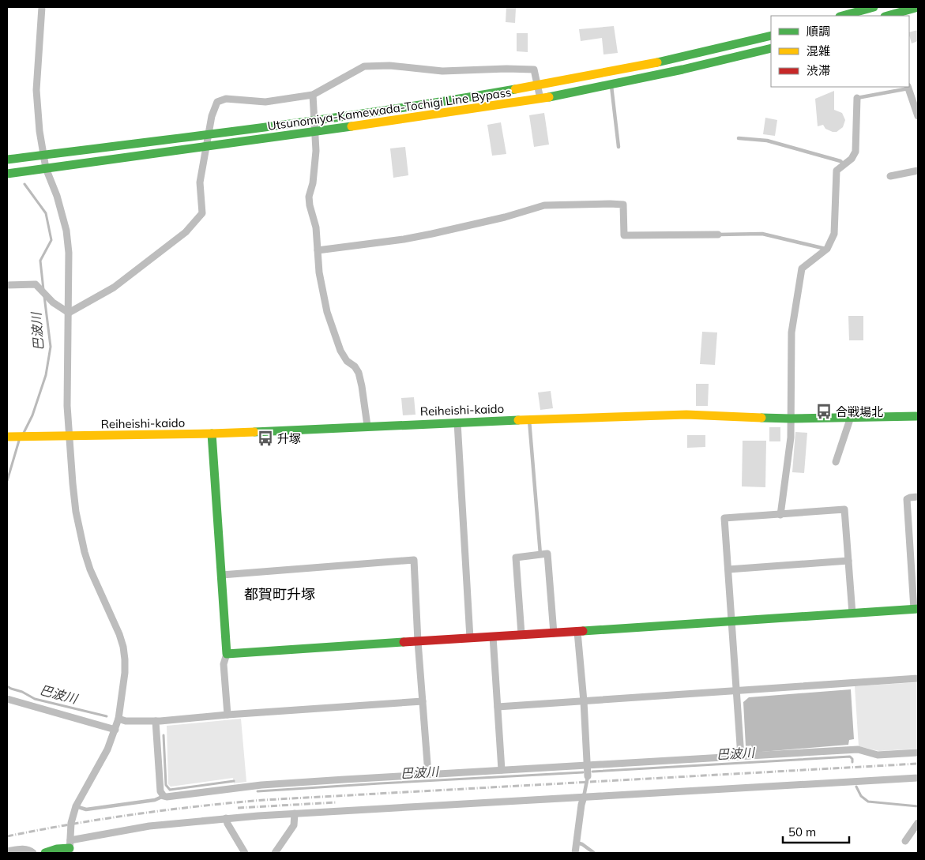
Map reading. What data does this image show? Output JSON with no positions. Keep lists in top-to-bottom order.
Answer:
{
  "streets": {
    "main road": ["Utsunomiya-Kamewada-Tochigi Line Bypass", "Reiheishi-kaido"]
  },
  "districts": ["都賀町升塚"],
  "water": ["巴波川"],
  "places": {
    "bus stop": ["合戦場北", "升塚"]
  },
  "legend": ["順調", "混雑", "渋滞"],
  "scale_bar": "50 m"
}
